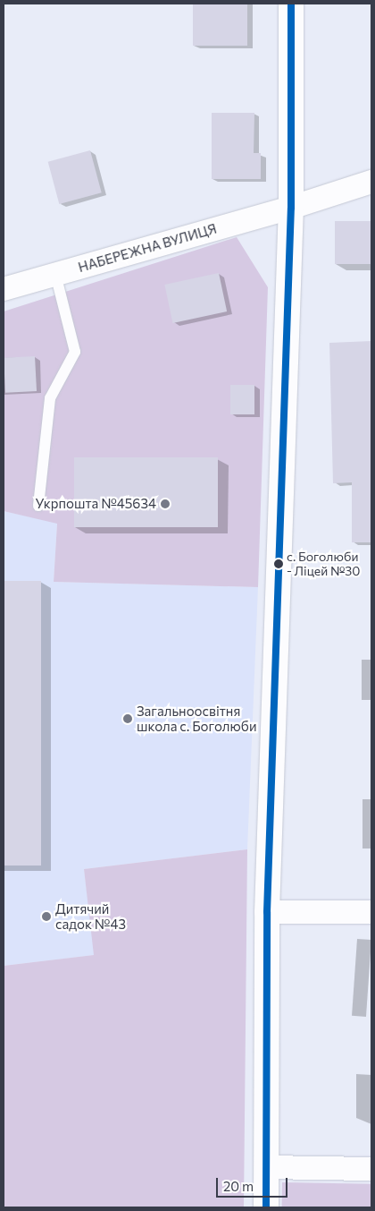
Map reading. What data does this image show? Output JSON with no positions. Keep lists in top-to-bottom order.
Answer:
{
  "streets": {
    "street": ["НАБЕРЕЖНА ВУЛИЦЯ"]
  },
  "places": [
    "Укрпошта №45634",
    "с. Боголюби - Ліцей №30",
    "Загальноосвітня школа с. Боголюби",
    "Дитячий садок №43"
  ],
  "scale_bar": "20 m"
}
